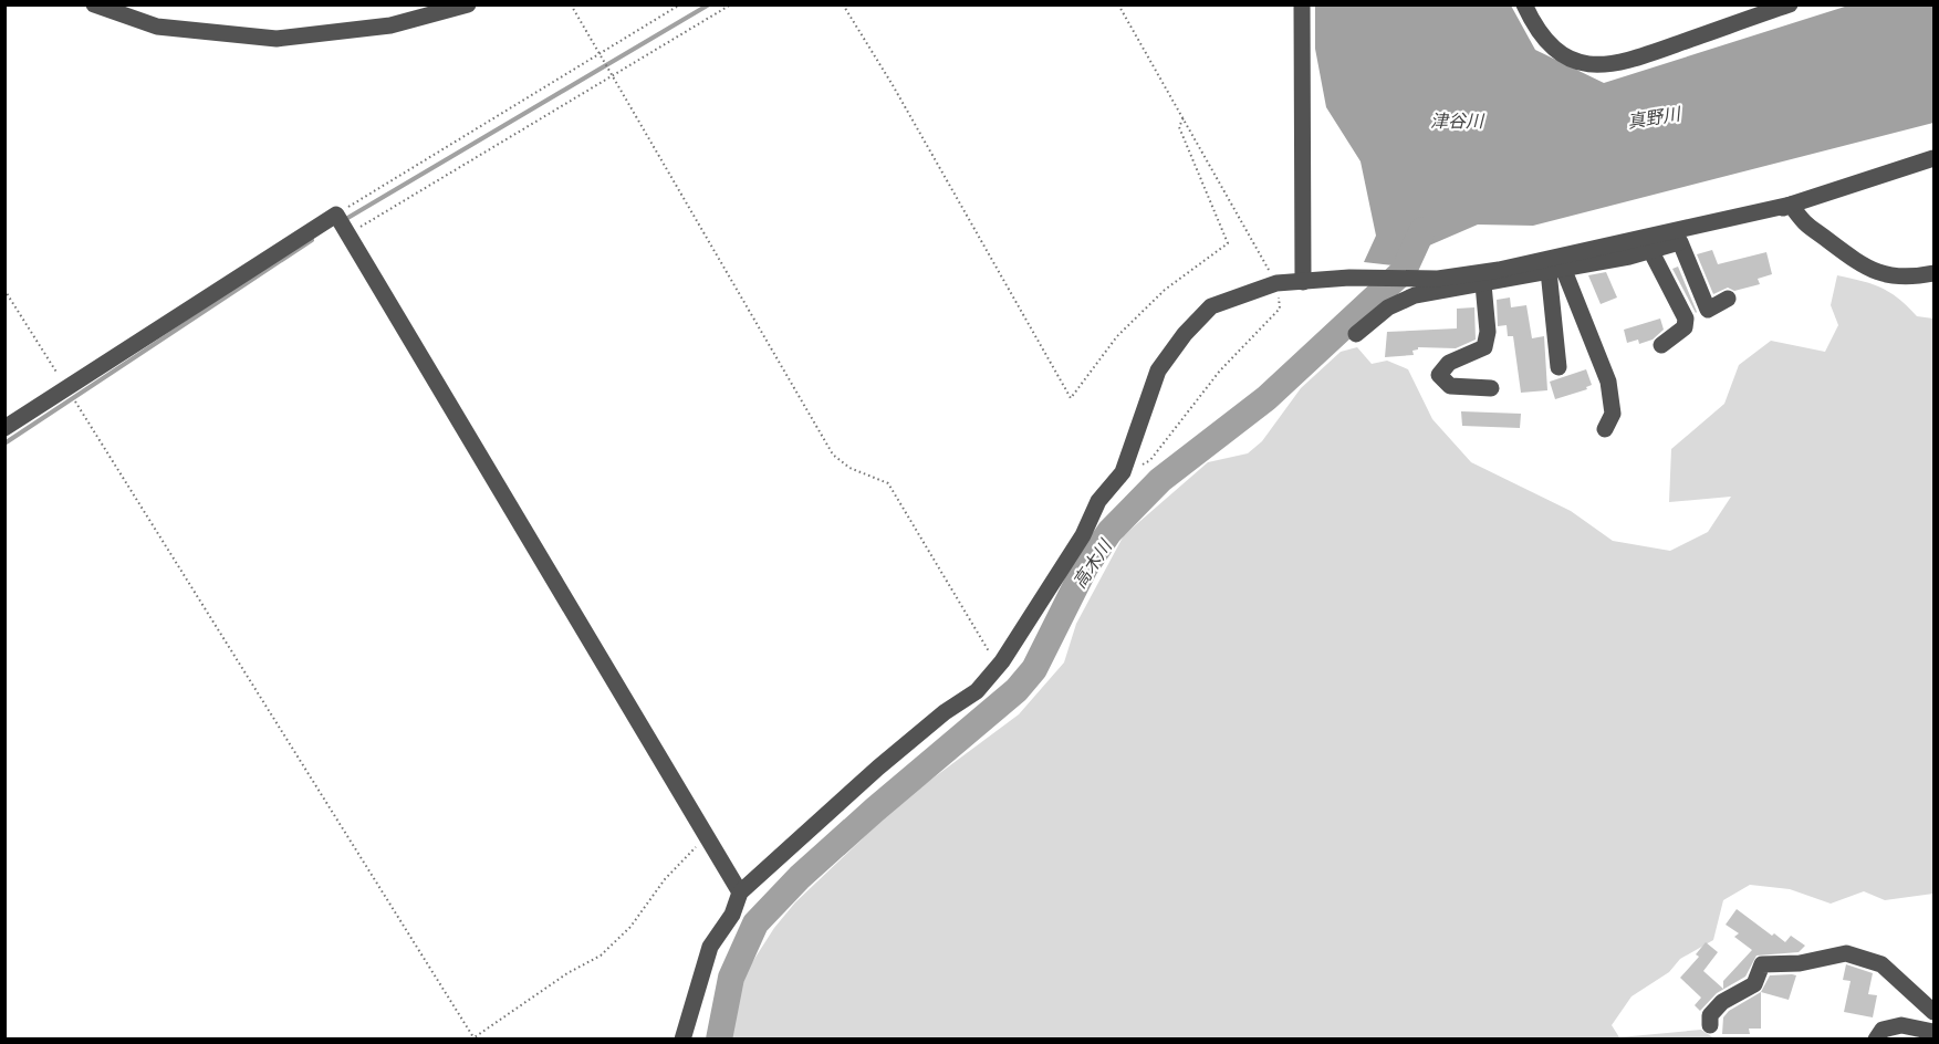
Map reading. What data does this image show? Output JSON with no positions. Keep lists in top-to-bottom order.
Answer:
{
  "water": ["真野川", "津谷川", "高木川"]
}
